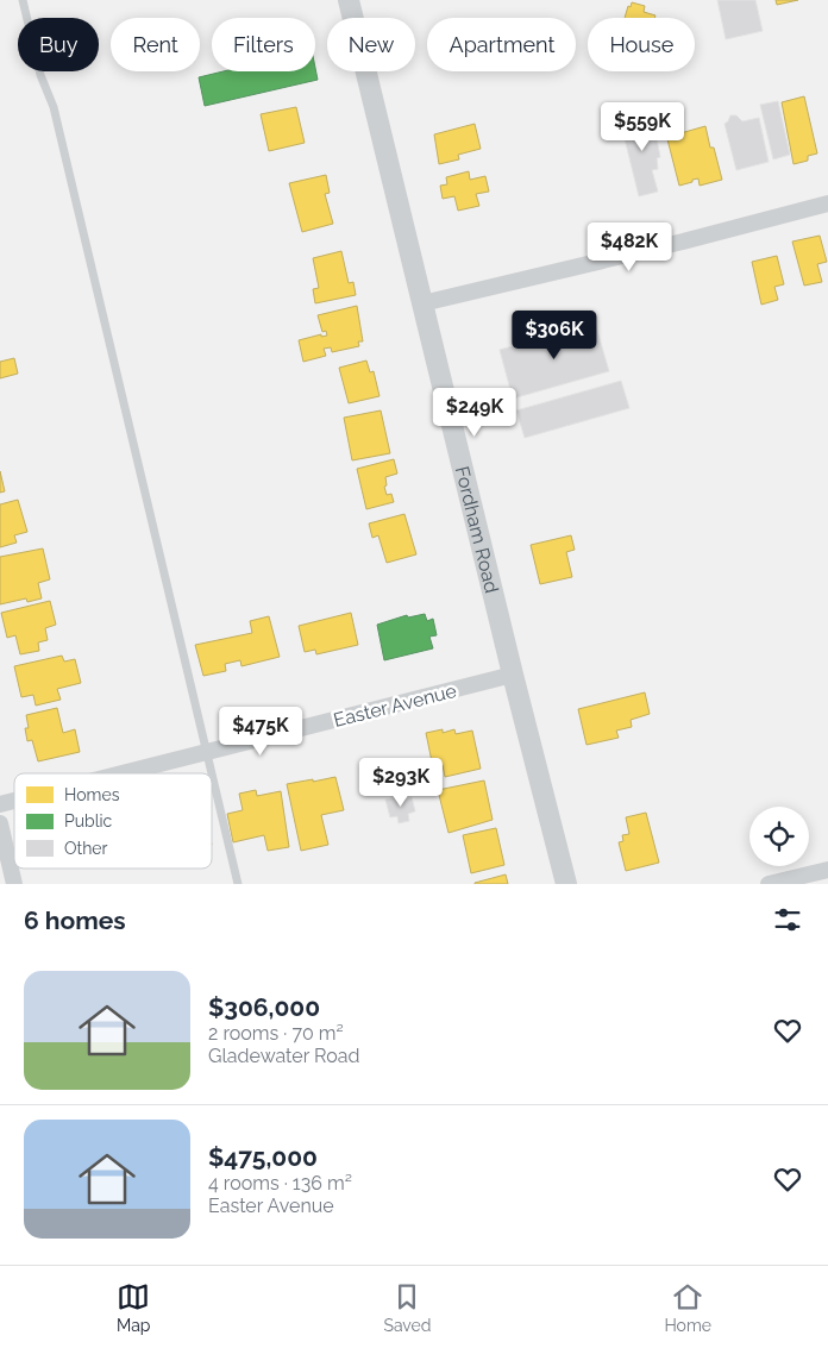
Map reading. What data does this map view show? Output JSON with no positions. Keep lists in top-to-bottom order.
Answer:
{
  "streets": {
    "street": ["Fordham Road", "Easter Avenue"]
  },
  "crossings": [
    ["Fordham Road", "Easter Avenue"]
  ],
  "legend": ["Homes", "Public", "Other"],
  "page": {
    "chip": [
      "Buy",
      "Rent",
      "Filters",
      "New",
      "Apartment",
      "House"
    ],
    "price": [
      "$559K",
      "$482K",
      "$306K",
      "$249K",
      "$475K",
      "$293K"
    ],
    "heading": "6 homes",
    "list": [
      {
        "name": "$306,000",
        "note": "2 rooms · 70 m² · Gladewater Road"
      },
      {
        "name": "$475,000",
        "note": "4 rooms · 136 m² · Easter Avenue"
      }
    ],
    "tabs": ["Map", "Saved", "Home"]
  }
}
